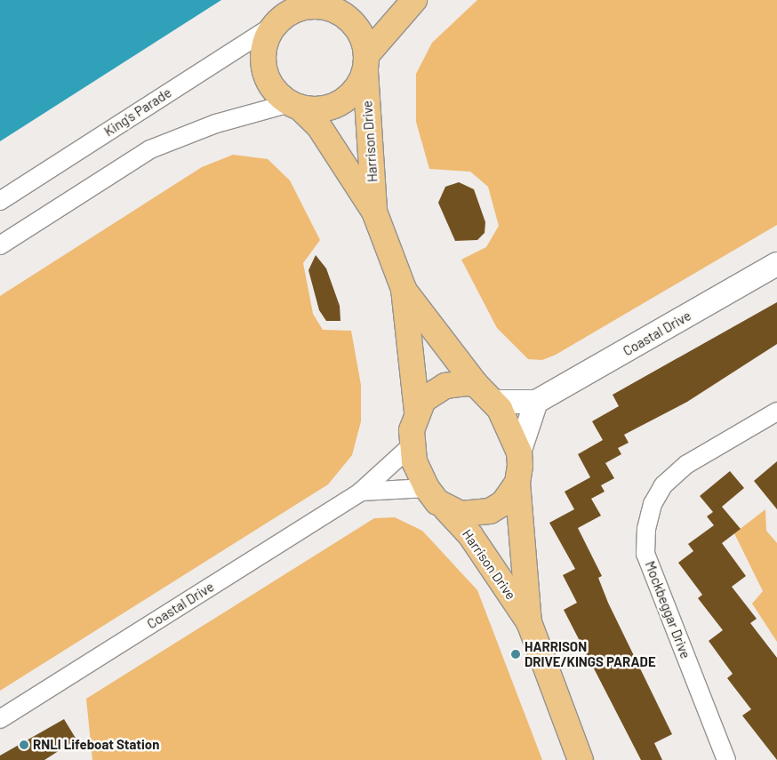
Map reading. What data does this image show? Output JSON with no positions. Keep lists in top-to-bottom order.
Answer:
{
  "streets": {
    "main road": ["Harrison Drive"],
    "street": ["King's Parade", "Coastal Drive", "Mockbeggar Drive"]
  },
  "crossings": [
    ["King's Parade", "Harrison Drive"],
    ["Harrison Drive", "Coastal Drive"]
  ],
  "places": ["HARRISON DRIVE/KINGS PARADE", "RNLI Lifeboat Station"]
}
